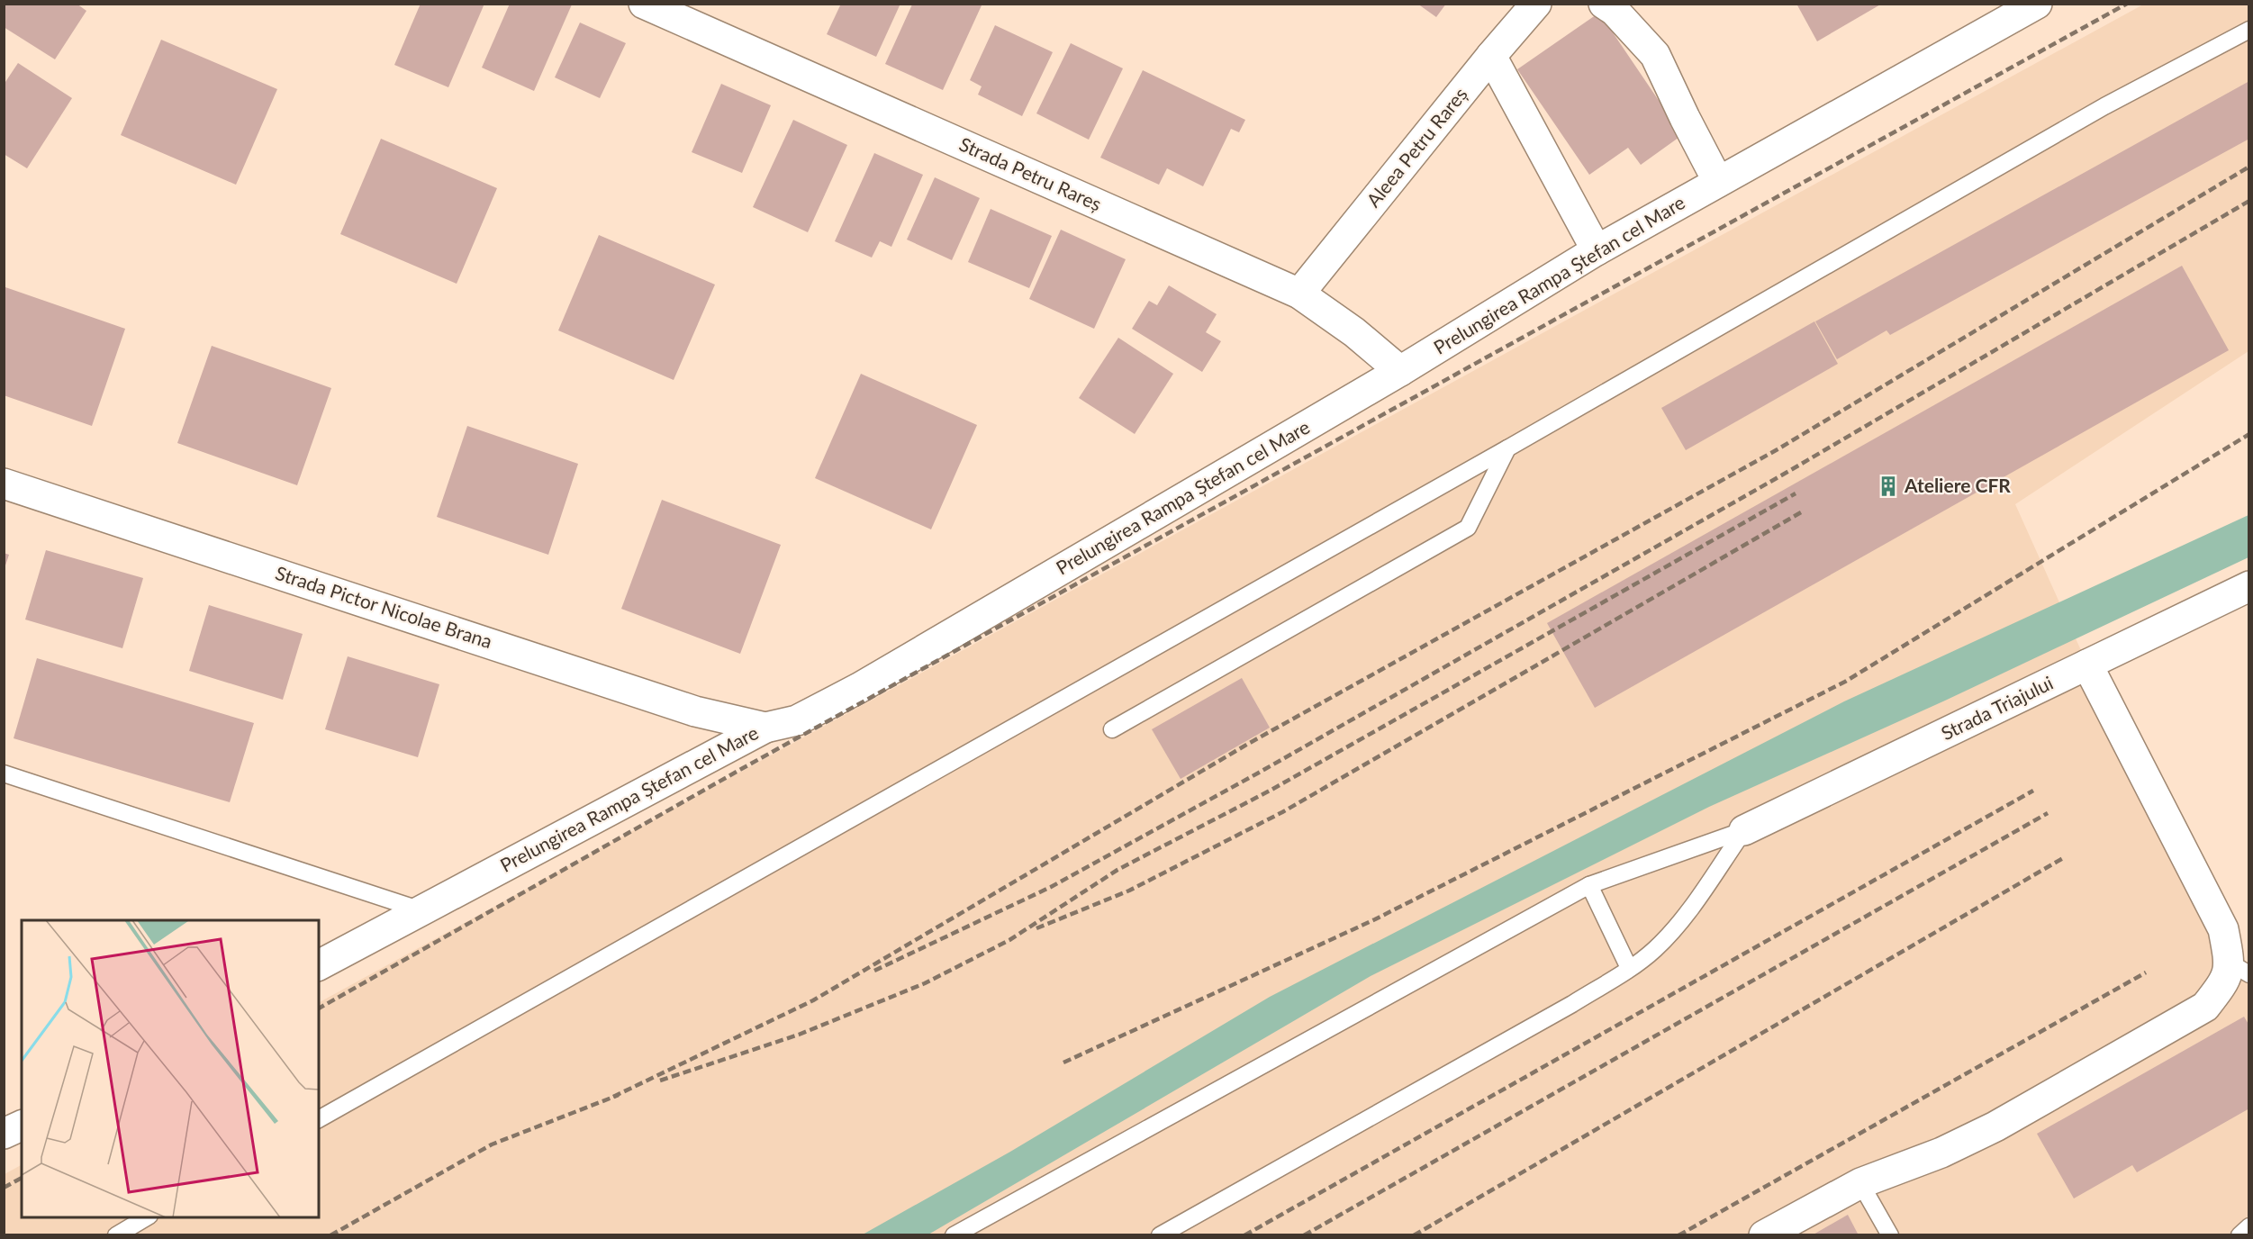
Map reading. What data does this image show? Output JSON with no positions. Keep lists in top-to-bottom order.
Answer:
{
  "streets": {
    "street": [
      "Aleea Petru Rareș",
      "Strada Petru Rareș",
      "Prelungirea Rampa Ștefan cel Mare",
      "Strada Pictor Nicolae Brana",
      "Strada Triajului"
    ]
  },
  "crossings": [
    ["Aleea Petru Rareș", "Strada Petru Rareș"],
    ["Strada Petru Rareș", "Prelungirea Rampa Ștefan cel Mare"],
    ["Prelungirea Rampa Ștefan cel Mare", "Strada Pictor Nicolae Brana"]
  ],
  "places": {
    "building": ["Ateliere CFR"]
  }
}
